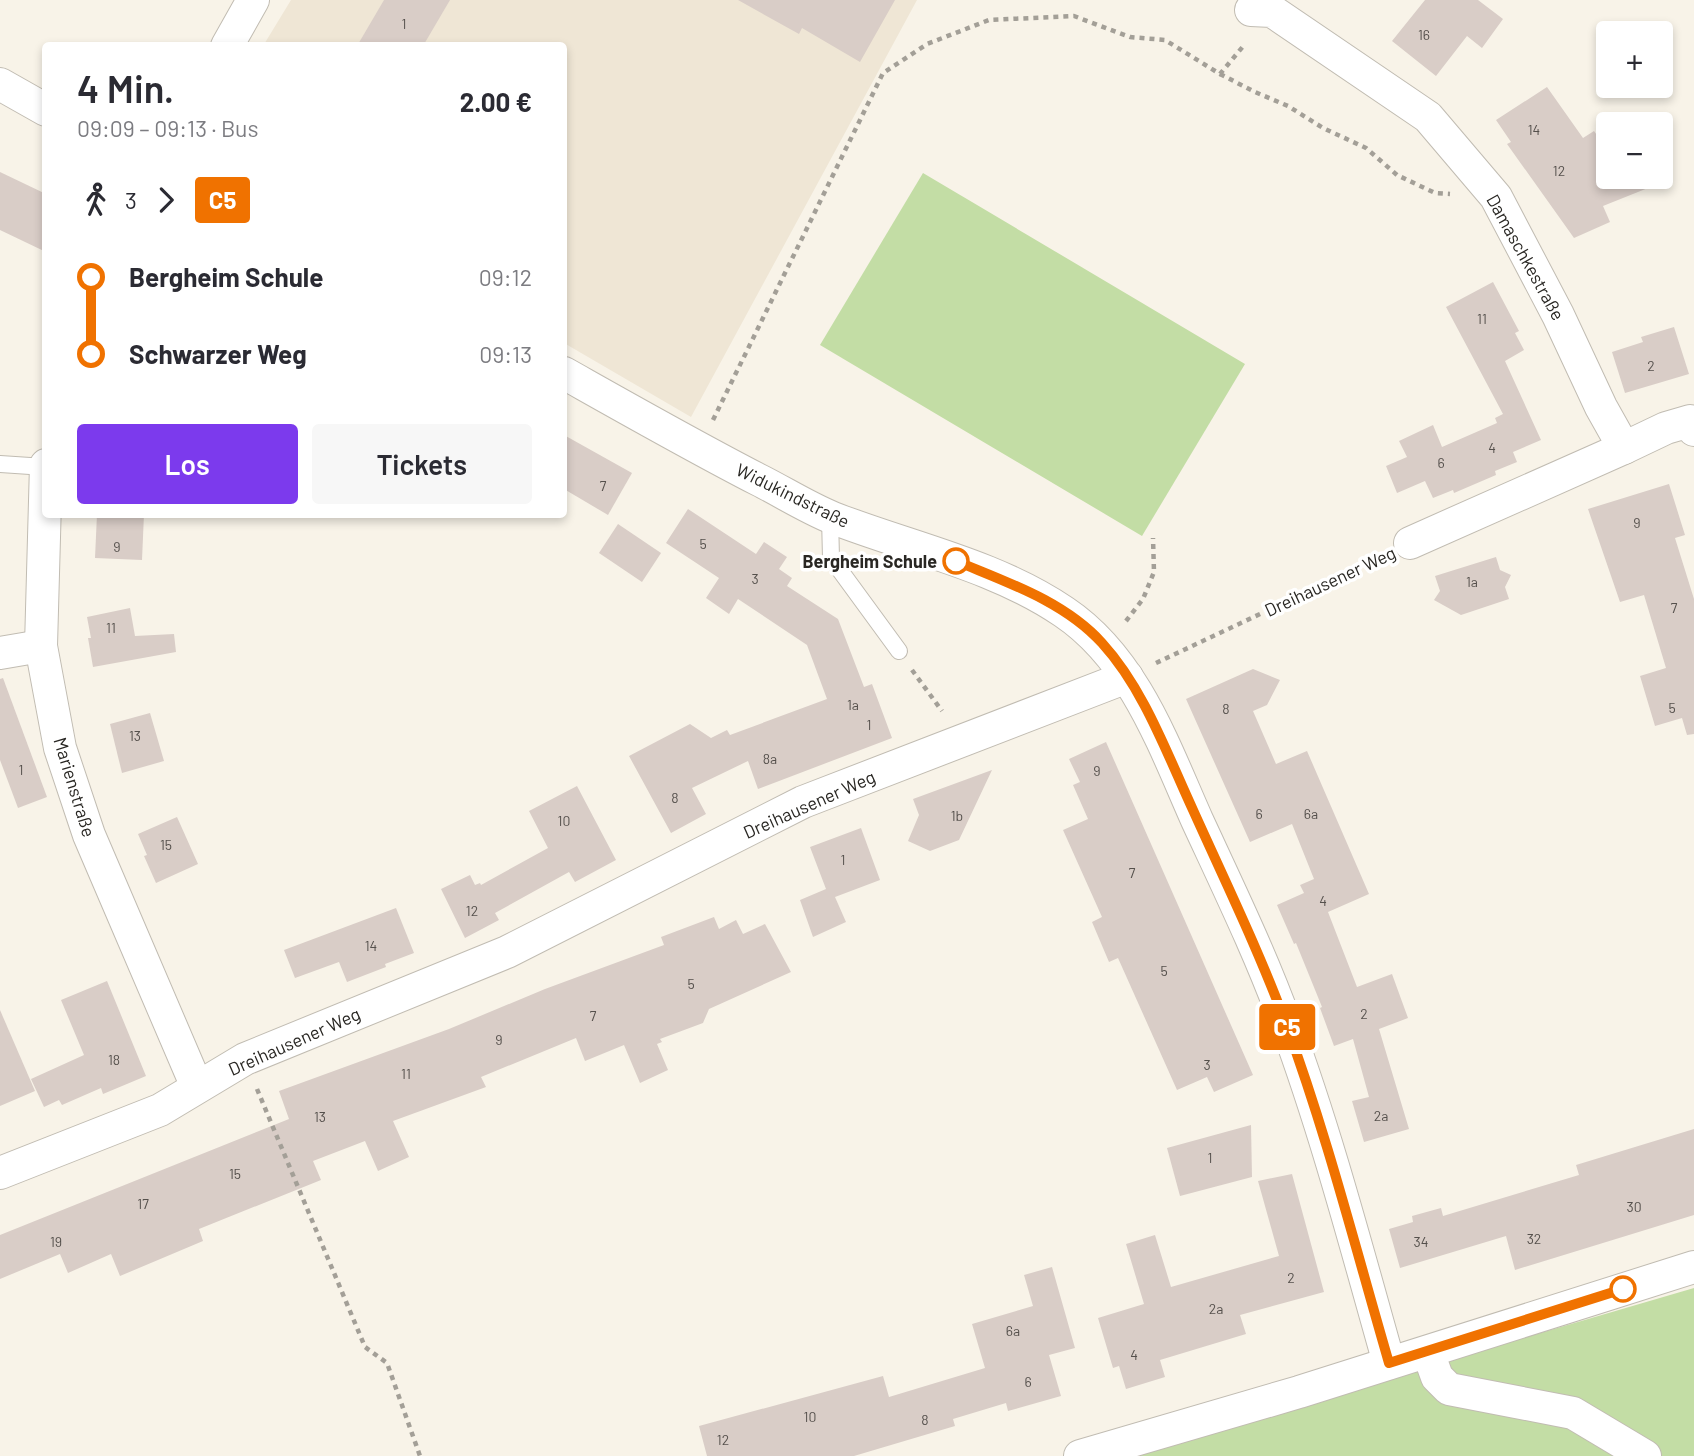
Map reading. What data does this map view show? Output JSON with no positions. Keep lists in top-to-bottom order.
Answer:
{
  "streets": {
    "street": [
      "Damaschkestraße",
      "Widukindstraße",
      "Dreihausener Weg",
      "Marienstraße"
    ]
  },
  "crossings": [
    ["Damaschkestraße", "Dreihausener Weg"],
    ["Widukindstraße", "Dreihausener Weg"],
    ["Dreihausener Weg", "Marienstraße"]
  ],
  "places": ["Bergheim Schule"],
  "lines": ["bus line C5"],
  "house_numbers": [
    "1",
    "16",
    "14",
    "12",
    "11",
    "2",
    "4",
    "6",
    "7",
    "9",
    "5",
    "9",
    "3",
    "1a",
    "7",
    "11",
    "1a",
    "5",
    "8",
    "1",
    "13",
    "8a",
    "1",
    "9",
    "8",
    "6",
    "6a",
    "1b",
    "10",
    "15",
    "1",
    "7",
    "4",
    "12",
    "14",
    "5",
    "5",
    "2",
    "7",
    "9",
    "18",
    "3",
    "11",
    "2a",
    "13",
    "1",
    "15",
    "17",
    "30",
    "32",
    "19",
    "34",
    "2",
    "2a",
    "6a",
    "4",
    "6",
    "10",
    "8",
    "12"
  ],
  "page": {
    "on_map": "C5",
    "map_buttons": ["+", "−"],
    "heading": ["4 Min.", "09:09 – 09:13 · Bus", "2.00 €"],
    "legs": ["3", "C5"],
    "list": [
      {
        "name": "Bergheim Schule",
        "value": "09:12"
      },
      {
        "name": "Schwarzer Weg",
        "value": "09:13"
      }
    ],
    "buttons": ["Los", "Tickets"]
  }
}
